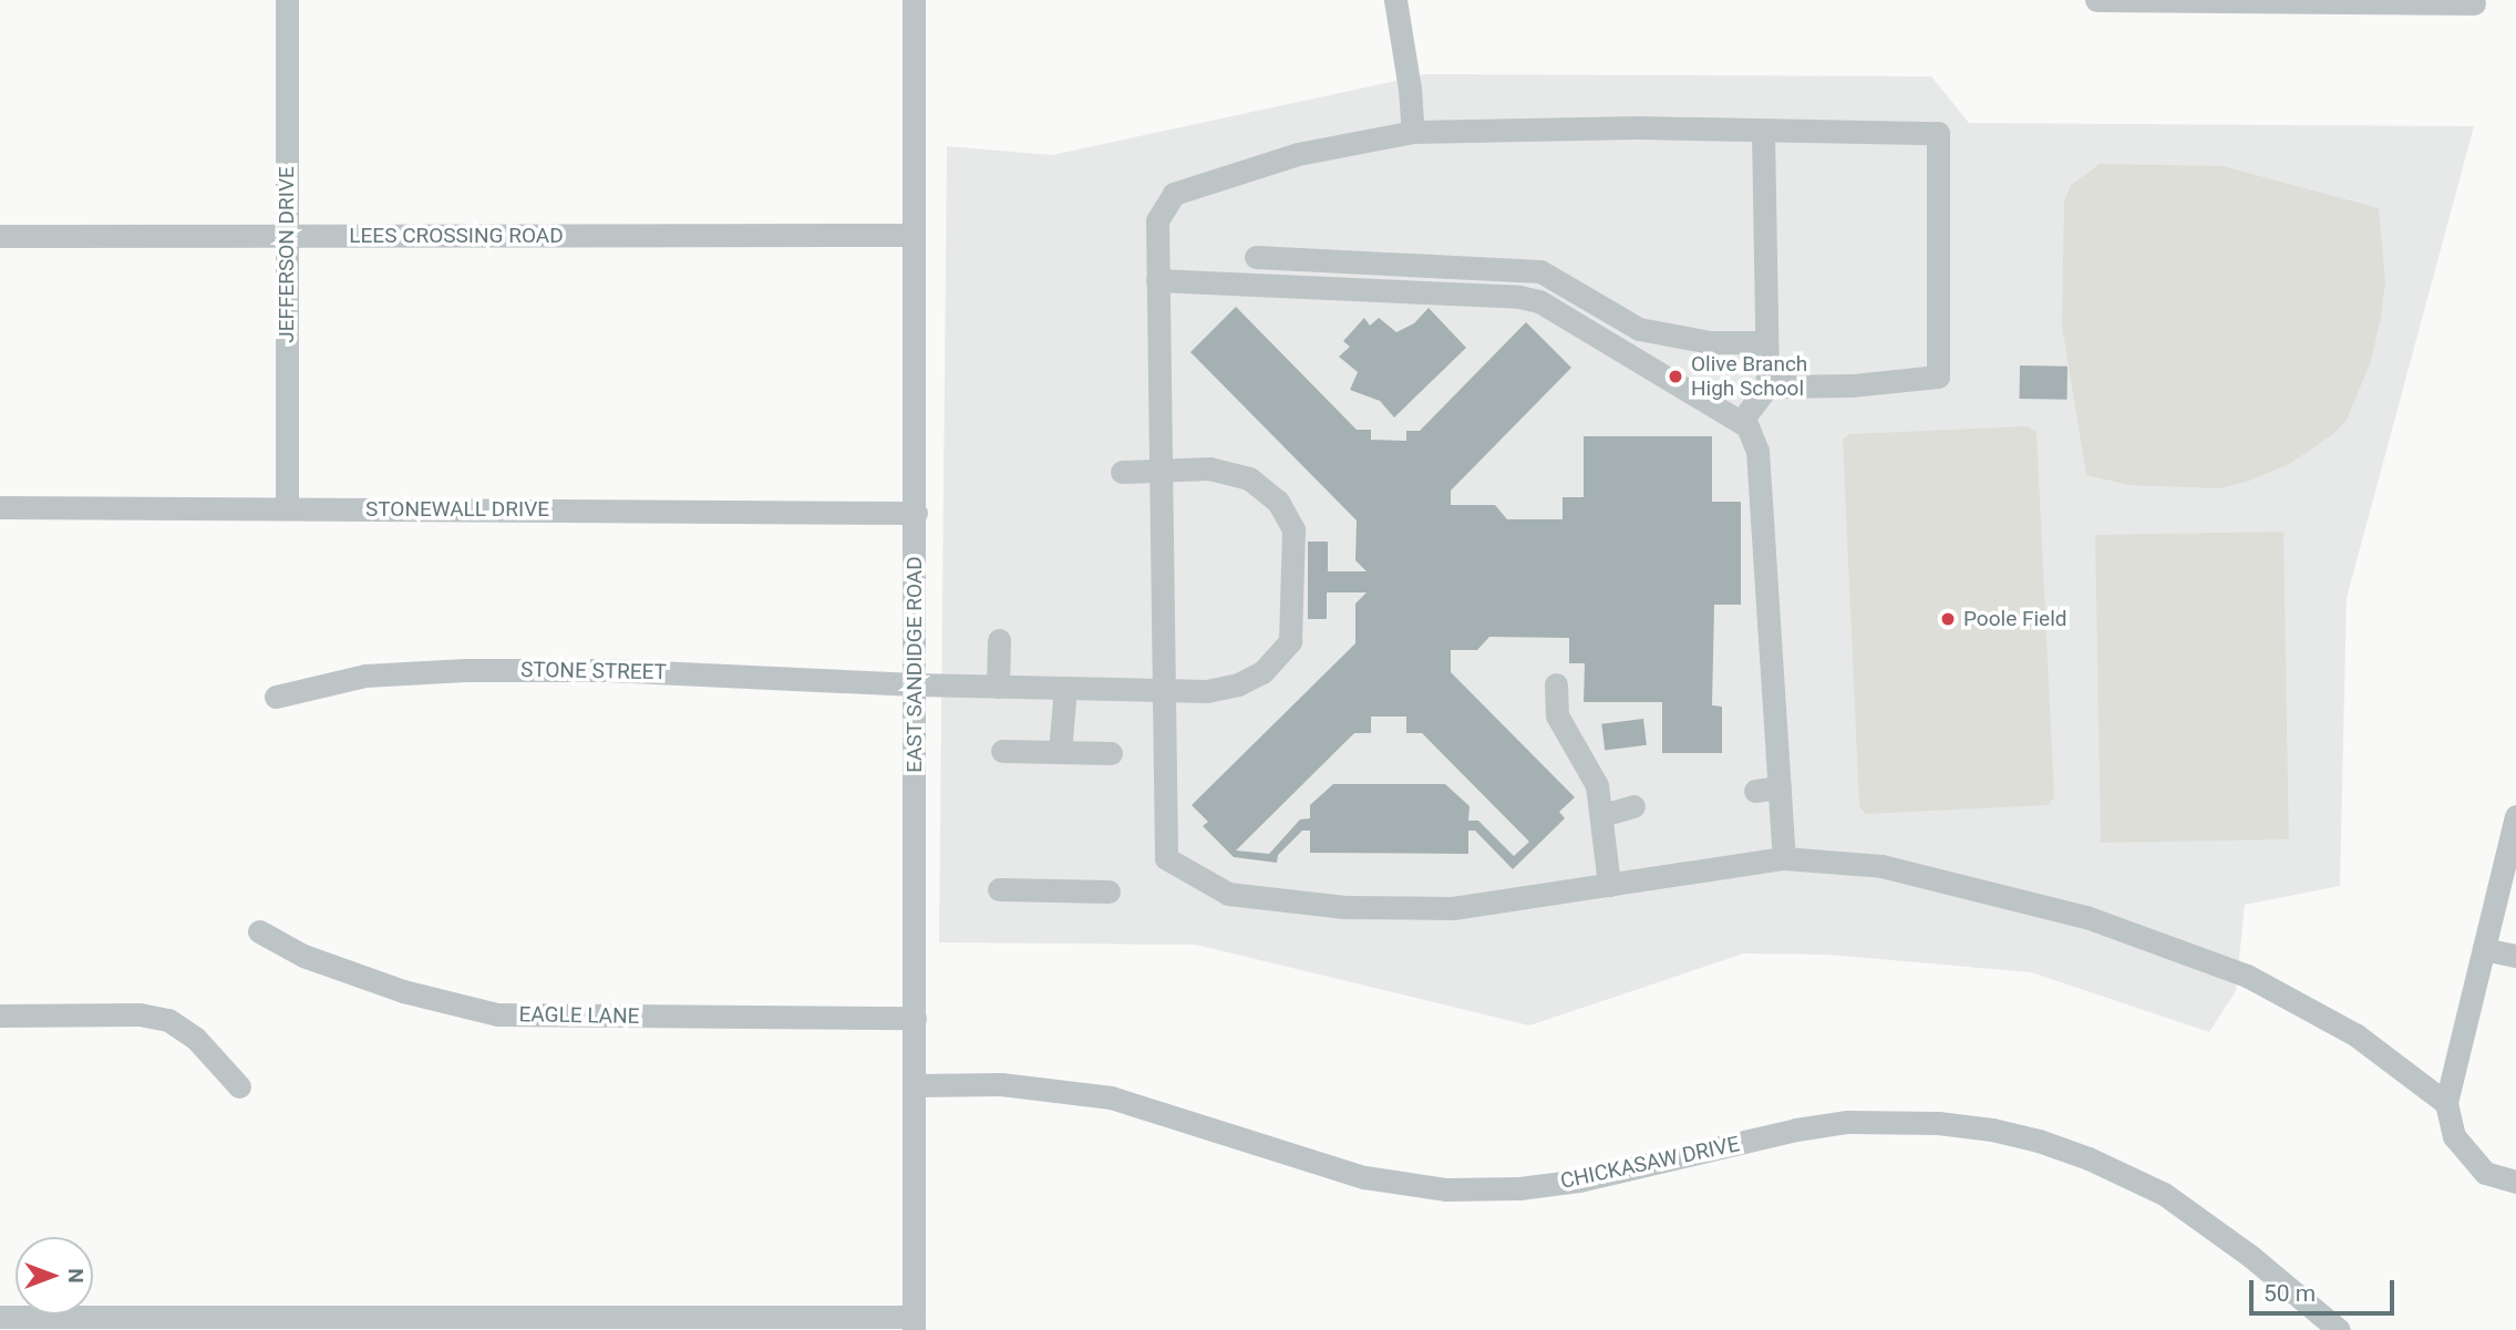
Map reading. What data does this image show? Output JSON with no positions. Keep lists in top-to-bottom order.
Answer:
{
  "streets": {
    "street": [
      "LEES CROSSING ROAD",
      "JEFFERSON DRIVE",
      "STONEWALL DRIVE",
      "EAST SANDIDGE ROAD",
      "STONE STREET",
      "EAGLE LANE",
      "CHICKASAW DRIVE"
    ]
  },
  "crossings": [
    ["LEES CROSSING ROAD", "JEFFERSON DRIVE"],
    ["LEES CROSSING ROAD", "EAST SANDIDGE ROAD"],
    ["JEFFERSON DRIVE", "STONEWALL DRIVE"],
    ["STONEWALL DRIVE", "EAST SANDIDGE ROAD"],
    ["EAST SANDIDGE ROAD", "STONE STREET"],
    ["EAST SANDIDGE ROAD", "EAGLE LANE"],
    ["EAST SANDIDGE ROAD", "CHICKASAW DRIVE"]
  ],
  "places": ["Olive Branch High School", "Poole Field"],
  "scale_bar": "50 m",
  "north": "right"
}
